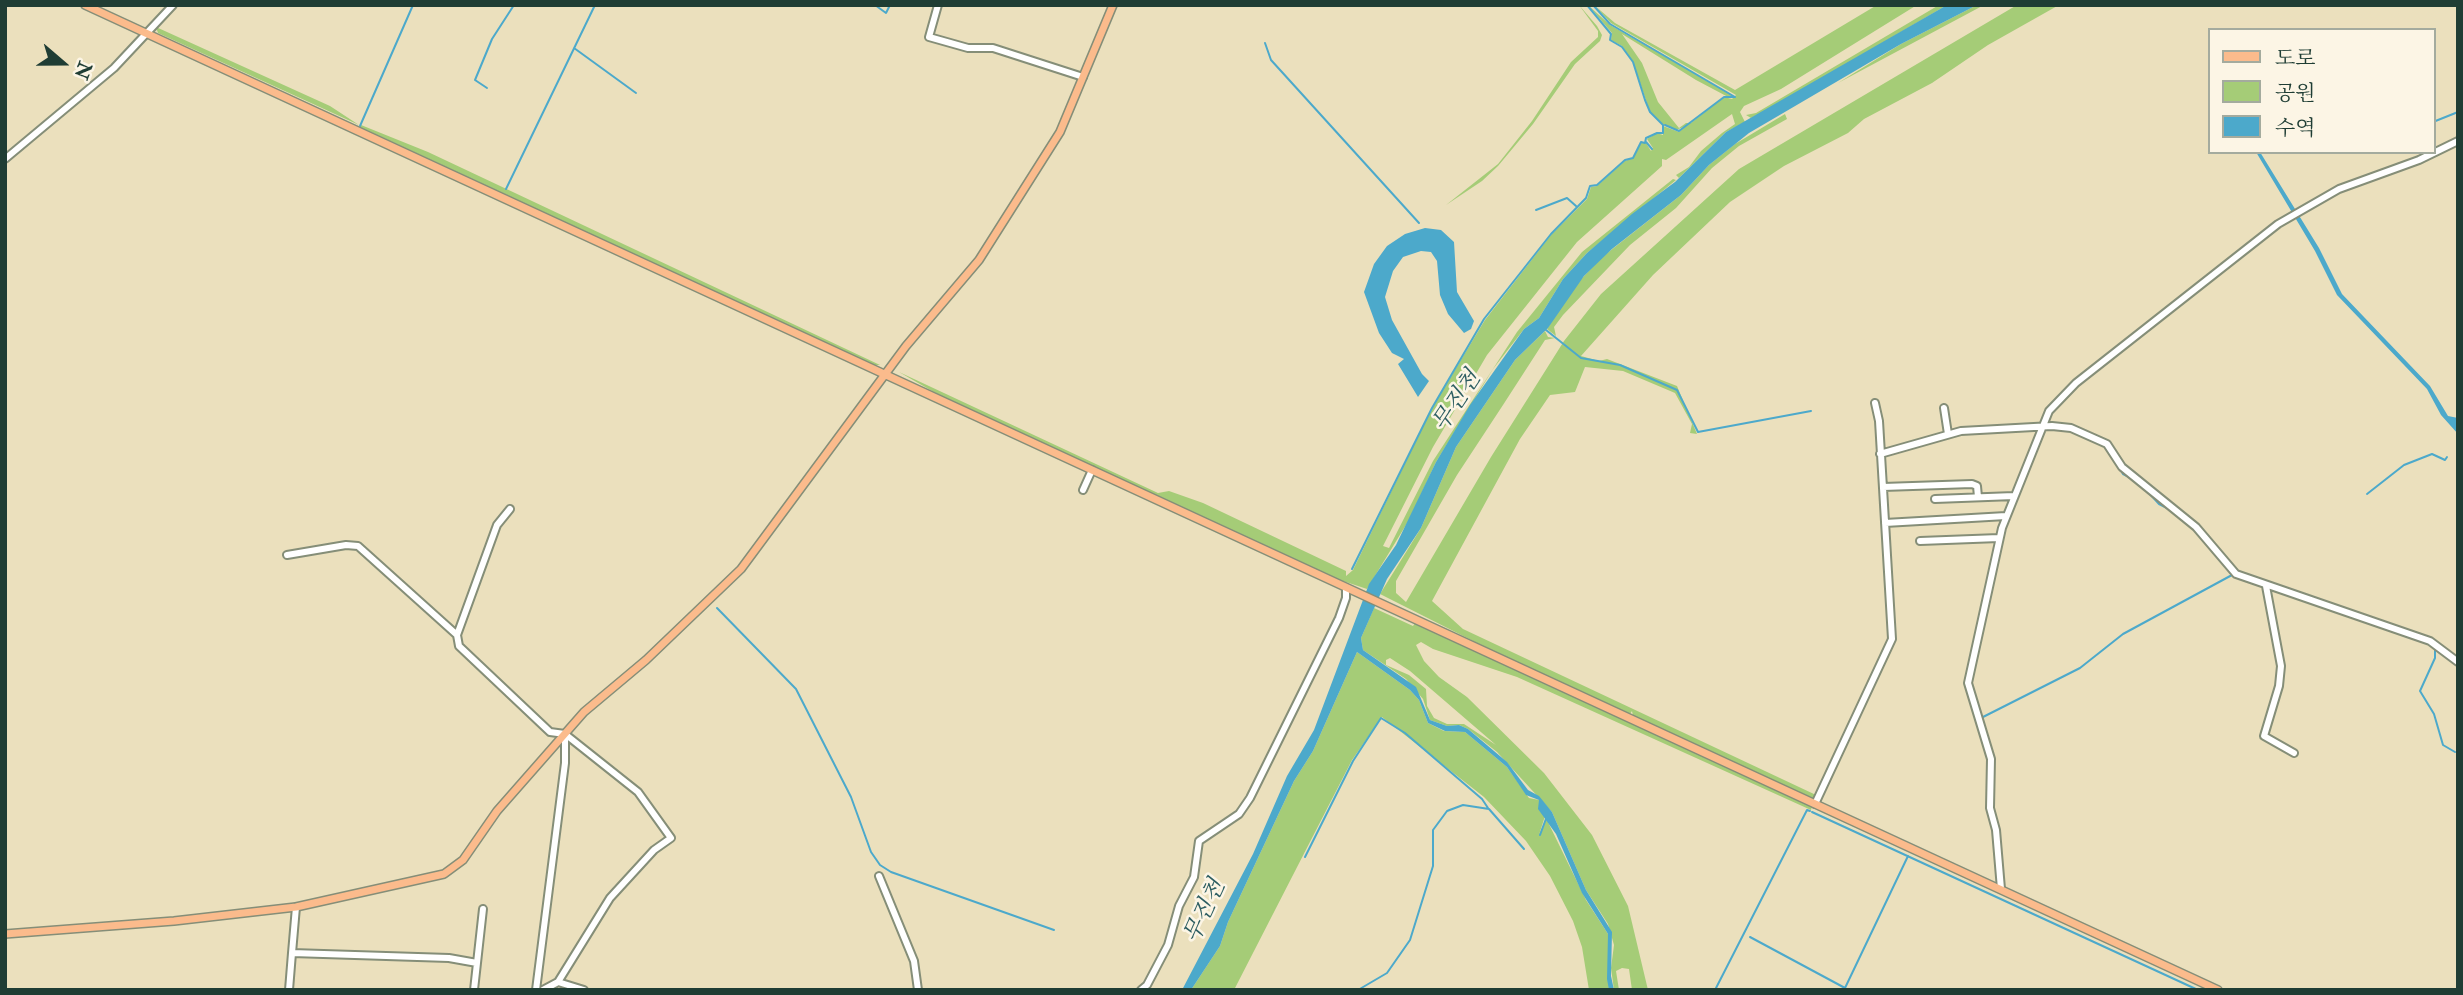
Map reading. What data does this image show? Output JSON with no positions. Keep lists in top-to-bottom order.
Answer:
{
  "water": ["무진천"],
  "legend": ["도로", "공원", "수역"],
  "north": "right"
}
